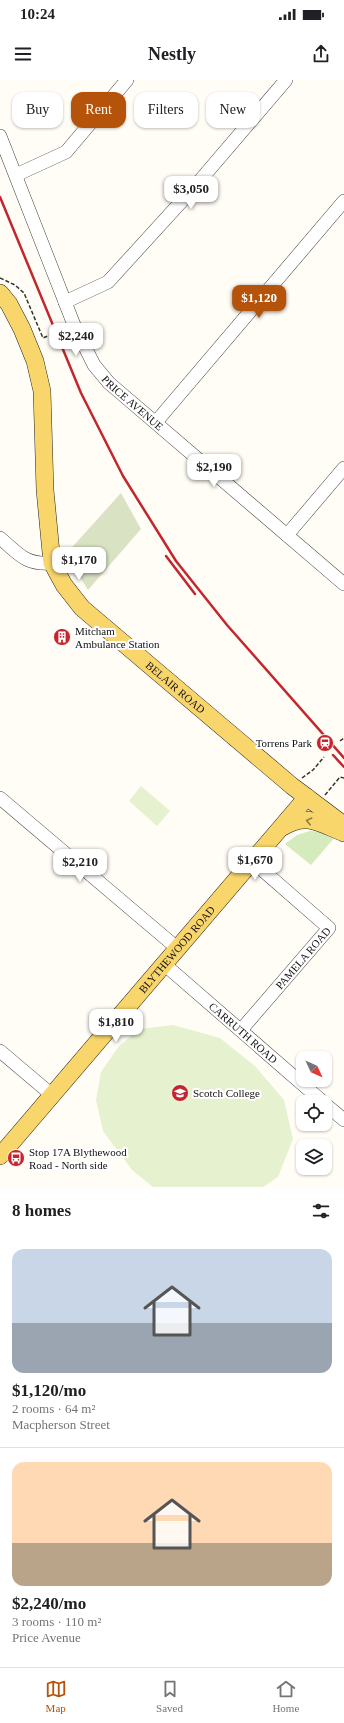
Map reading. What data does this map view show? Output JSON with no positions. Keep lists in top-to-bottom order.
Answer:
{
  "streets": {
    "main road": ["BELAIR ROAD", "BLYTHEWOOD ROAD"],
    "street": ["PRICE AVENUE", "PAMELA ROAD", "CARRUTH ROAD"]
  },
  "crossings": [
    ["BELAIR ROAD", "BLYTHEWOOD ROAD"],
    ["BLYTHEWOOD ROAD", "PAMELA ROAD"],
    ["BLYTHEWOOD ROAD", "CARRUTH ROAD"],
    ["PAMELA ROAD", "CARRUTH ROAD"]
  ],
  "places": {
    "building": ["Mitcham Ambulance Station"],
    "station": ["Torrens Park"],
    "school or university": ["Scotch College"],
    "bus stop": ["Stop 17A Blythewood Road - North side"]
  },
  "north": "bottom right",
  "page": {
    "status": "10:24",
    "header": "Nestly",
    "chip": [
      "Buy",
      "Rent",
      "Filters",
      "New"
    ],
    "price": [
      "$3,050",
      "$1,120",
      "$2,240",
      "$2,190",
      "$1,170",
      "$1,670",
      "$2,210",
      "$1,810"
    ],
    "heading": "8 homes",
    "list": [
      {
        "name": "$1,120/mo",
        "note": "2 rooms · 64 m² · Macpherson Street"
      },
      {
        "name": "$2,240/mo",
        "note": "3 rooms · 110 m² · Price Avenue"
      }
    ],
    "tabs": ["Map", "Saved", "Home"]
  }
}
